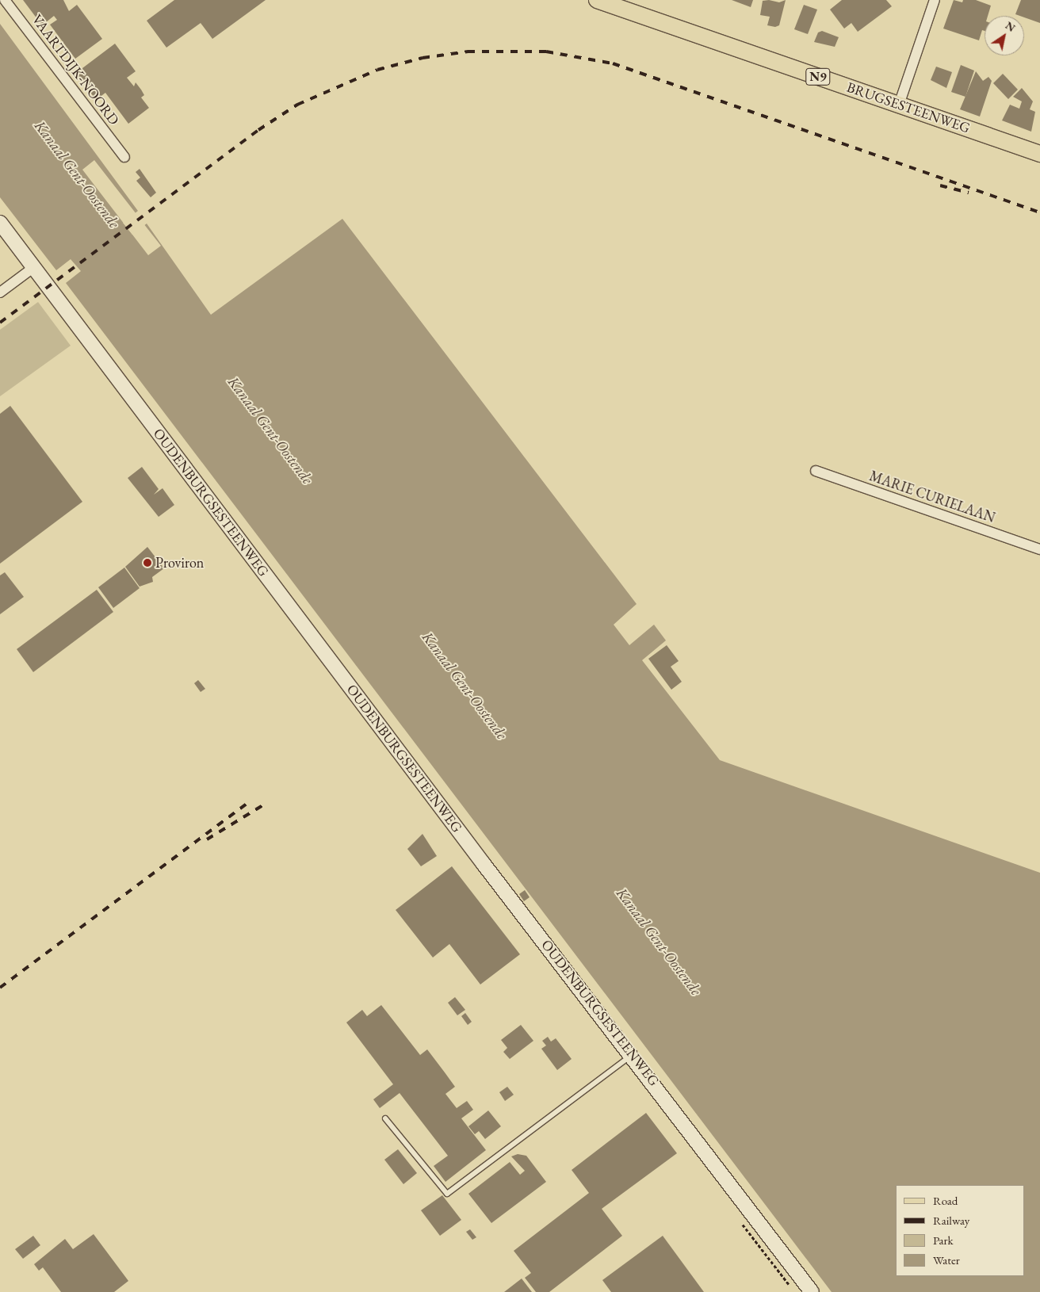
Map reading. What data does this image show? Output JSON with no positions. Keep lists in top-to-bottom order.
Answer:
{
  "streets": {
    "main road": ["N9", "BRUGSESTEENWEG"],
    "street": ["VAARTDIJK-NOORD", "MARIE CURIELAAN", "OUDENBURGSESTEENWEG"]
  },
  "water": ["Kanaal Gent-Oostende"],
  "places": ["Proviron"],
  "legend": [
    "Road",
    "Railway",
    "Park",
    "Water"
  ],
  "north": "top right"
}
